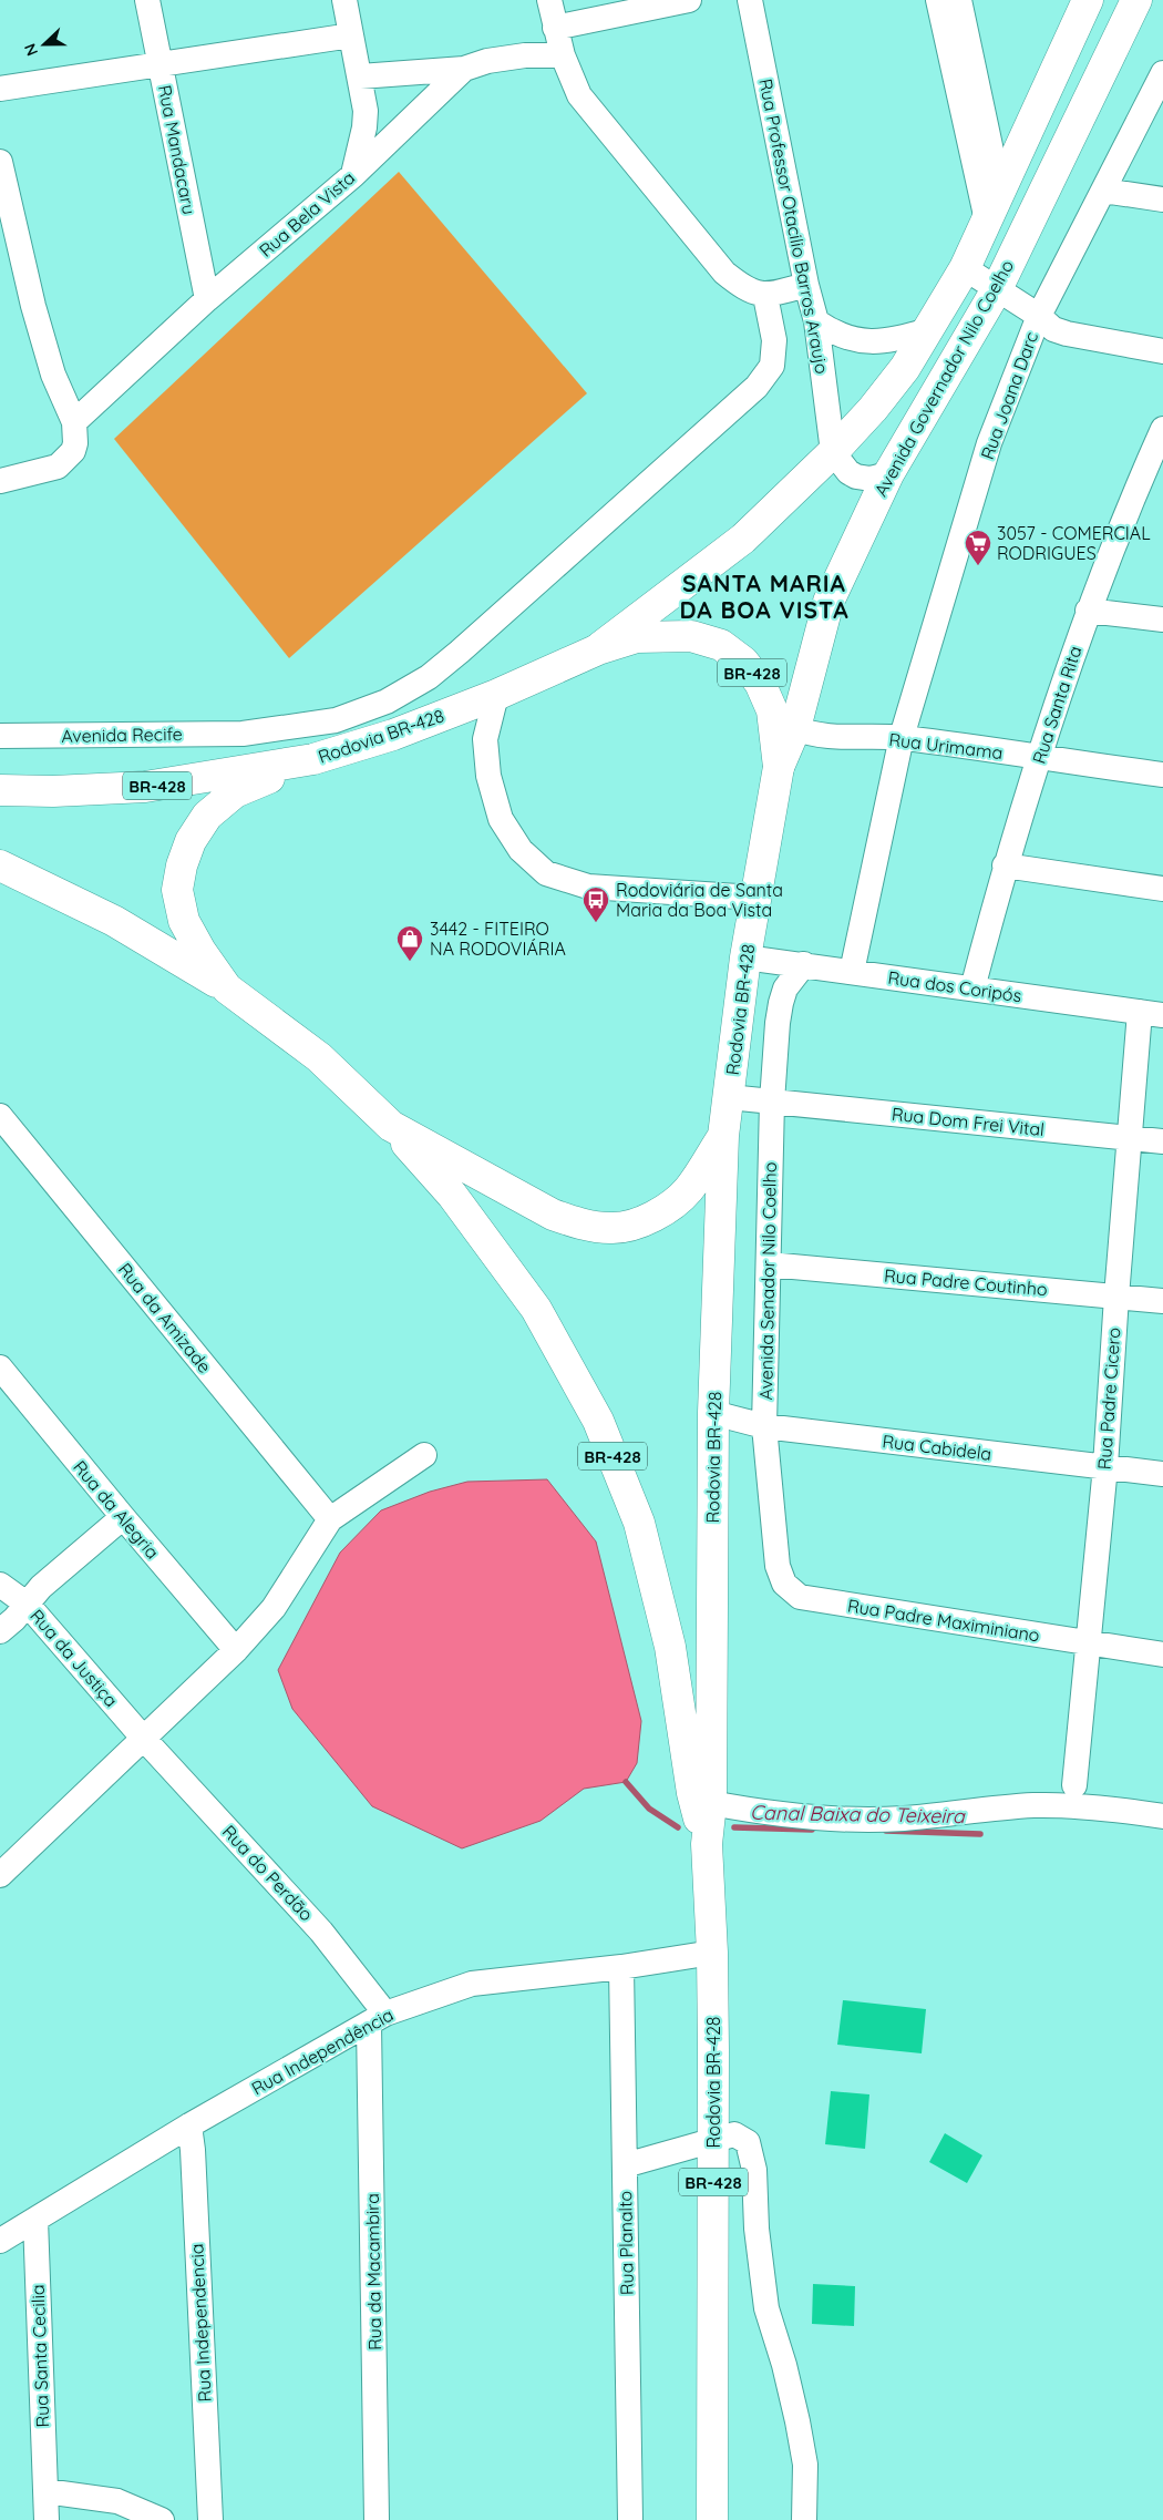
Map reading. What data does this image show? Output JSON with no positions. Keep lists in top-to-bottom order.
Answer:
{
  "streets": {
    "main road": ["Avenida Governador Nilo Coelho", "BR-428", "Rodovia BR-428"],
    "street": [
      "Rua Mandacaru",
      "Rua Bela Vista",
      "Rua Professor Otacilio Barros Araujo",
      "Rua Joana Darc",
      "Rua Santa Rita",
      "Avenida Recife",
      "Rua Urimama",
      "Rua dos Coripós",
      "Rua Dom Frei Vital",
      "Avenida Senador Nilo Coelho",
      "Rua Padre Coutinho",
      "Rua da Amizade",
      "Rua Padre Cicero",
      "Rua Cabidela",
      "Rua da Alegria",
      "Rua Padre Maximiniano",
      "Rua da Justiça",
      "Rua do Perdão",
      "Rua Independência",
      "Rua Planalto",
      "Rua da Macambira",
      "Rua Independencia",
      "Rua Santa Cecilia"
    ]
  },
  "crossings": [
    ["Rua Mandacaru", "Rua Bela Vista"],
    ["Rua Professor Otacilio Barros Araujo", "Avenida Governador Nilo Coelho"],
    ["Avenida Governador Nilo Coelho", "Rodovia BR-428"],
    ["Avenida Governador Nilo Coelho", "Rua Urimama"],
    ["Rua Joana Darc", "Rua Urimama"],
    ["BR-428", "Rodovia BR-428"],
    ["Rua Santa Rita", "Rua Urimama"],
    ["Rua Santa Rita", "Rua dos Coripós"],
    ["Rodovia BR-428", "Rua dos Coripós"],
    ["Rodovia BR-428", "Rua Dom Frei Vital"],
    ["Rodovia BR-428", "Rua Cabidela"],
    ["Rodovia BR-428", "Rua Independência"],
    ["Rua dos Coripós", "Avenida Senador Nilo Coelho"],
    ["Rua dos Coripós", "Rua Padre Cicero"],
    ["Rua Dom Frei Vital", "Avenida Senador Nilo Coelho"],
    ["Rua Dom Frei Vital", "Rua Padre Cicero"],
    ["Avenida Senador Nilo Coelho", "Rua Padre Coutinho"],
    ["Avenida Senador Nilo Coelho", "Rua Cabidela"],
    ["Avenida Senador Nilo Coelho", "Rua Padre Maximiniano"],
    ["Rua Padre Coutinho", "Rua Padre Cicero"],
    ["Rua Padre Cicero", "Rua Cabidela"],
    ["Rua Padre Cicero", "Rua Padre Maximiniano"],
    ["Rua da Justiça", "Rua do Perdão"],
    ["Rua do Perdão", "Rua Independência"],
    ["Rua do Perdão", "Rua da Macambira"],
    ["Rua Independência", "Rua Planalto"],
    ["Rua Independência", "Rua da Macambira"],
    ["Rua Independência", "Rua Independencia"],
    ["Rua Independência", "Rua Santa Cecilia"]
  ],
  "districts": ["SANTA MARIA DA BOA VISTA"],
  "water": ["Canal Baixa do Teixeira"],
  "places": {
    "supermarket": ["3057 - COMERCIAL RODRIGUES"],
    "bus stop": ["Rodoviária de Santa Maria da Boa Vista"],
    "shop": ["3442 - FITEIRO NA RODOVIÁRIA"]
  },
  "north": "left"
}
